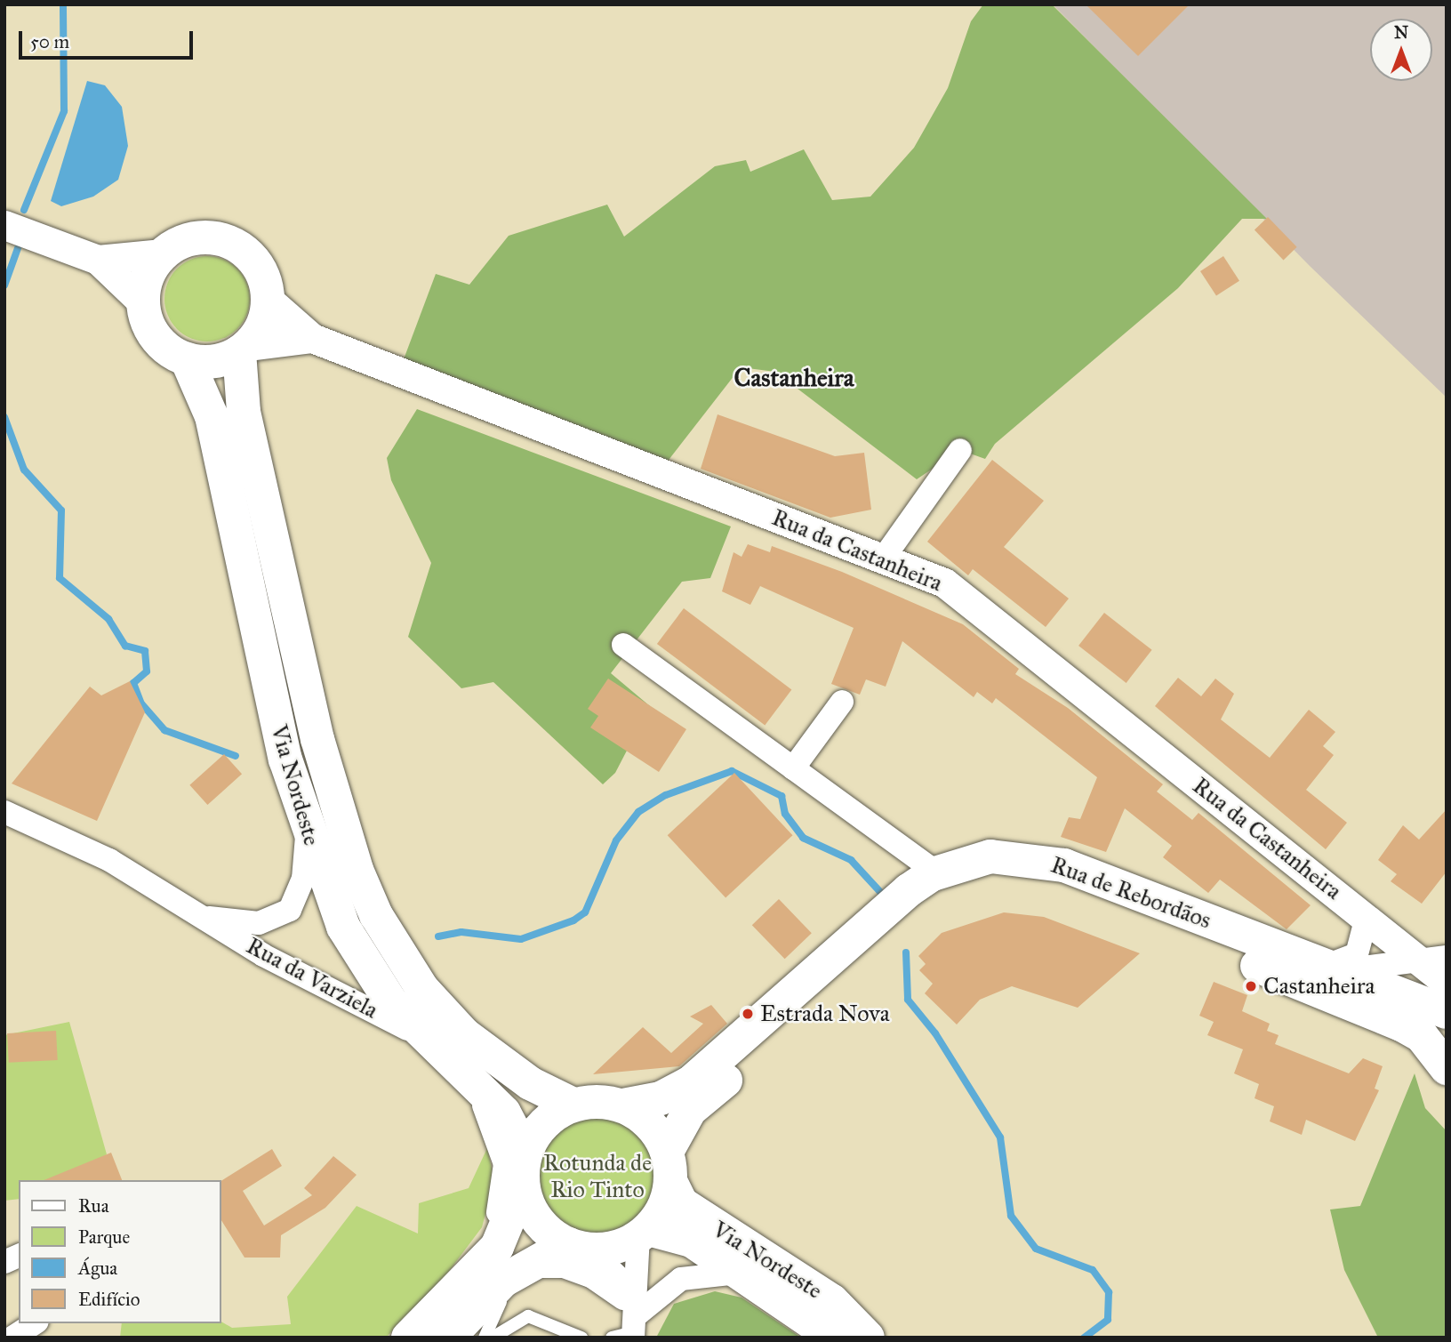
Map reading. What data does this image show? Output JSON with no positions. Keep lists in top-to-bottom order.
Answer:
{
  "streets": {
    "main road": ["Via Nordeste", "Rua de Rebordãos"],
    "street": ["Rua da Castanheira", "Rua da Varziela"]
  },
  "crossings": [
    ["Rua da Castanheira", "Via Nordeste"],
    ["Via Nordeste", "Rua de Rebordãos"],
    ["Via Nordeste", "Rua da Varziela"]
  ],
  "districts": ["Castanheira"],
  "parks": ["Rotunda de Rio Tinto"],
  "places": ["Castanheira", "Estrada Nova"],
  "legend": [
    "Rua",
    "Parque",
    "Água",
    "Edifício"
  ],
  "scale_bar": "50 m",
  "north": "top"
}
